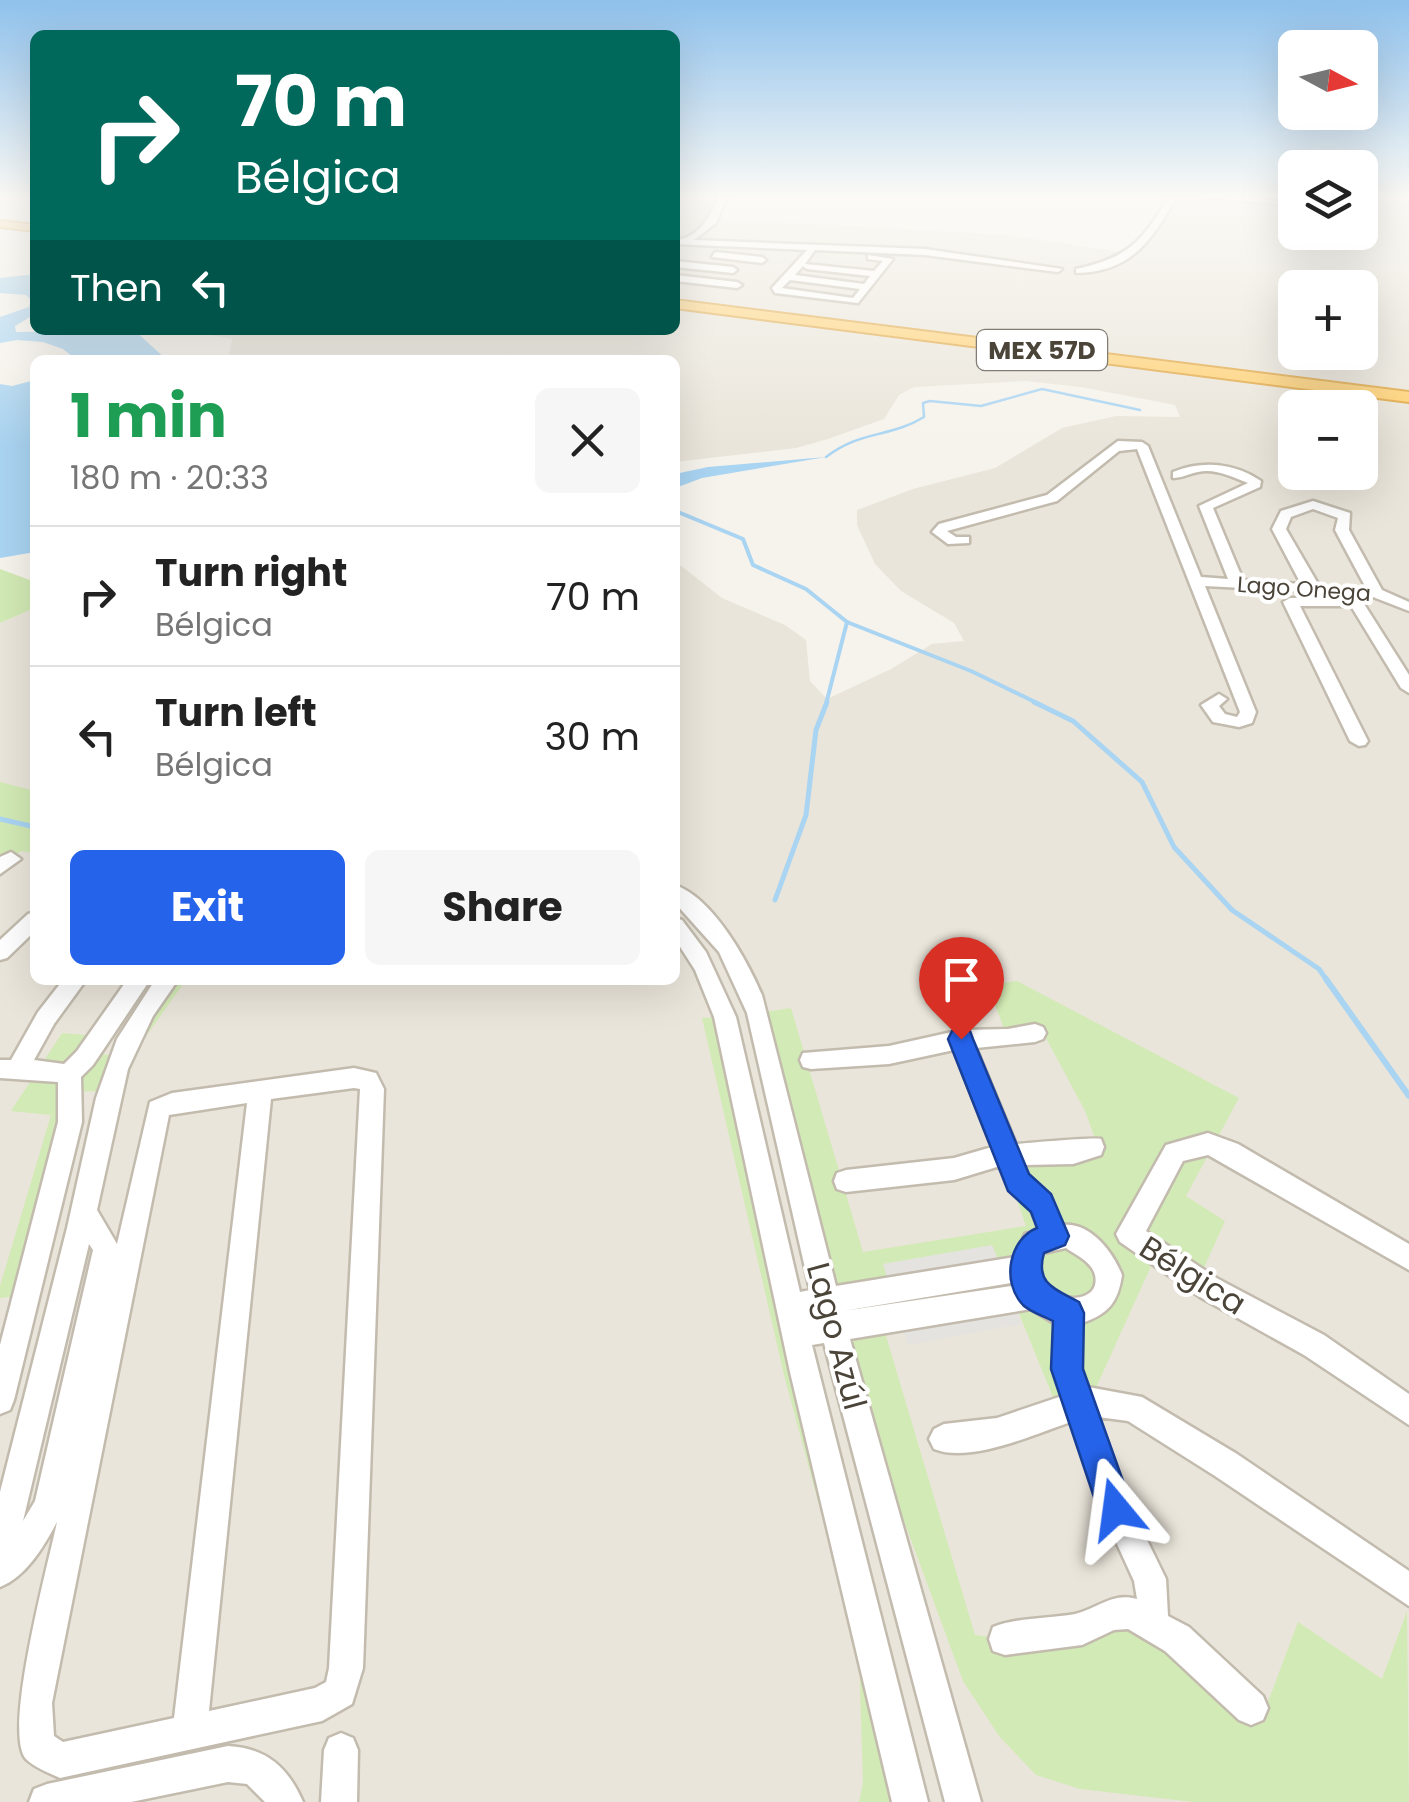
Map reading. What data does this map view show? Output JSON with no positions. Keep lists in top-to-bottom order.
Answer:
{
  "streets": {
    "highway": ["MEX 57D"],
    "street": ["Lago Onega", "Bélgica", "Lago Azúl"]
  },
  "north": "right",
  "page": {
    "map_buttons": ["+", "−"],
    "turn": ["70 m", "Bélgica"],
    "then": "Then",
    "heading": ["1 min", "180 m · 20:33"],
    "list": [
      {
        "name": "Turn right",
        "note": "Bélgica",
        "value": "70 m"
      },
      {
        "name": "Turn left",
        "note": "Bélgica",
        "value": "30 m"
      }
    ],
    "buttons": ["Exit", "Share"]
  }
}
